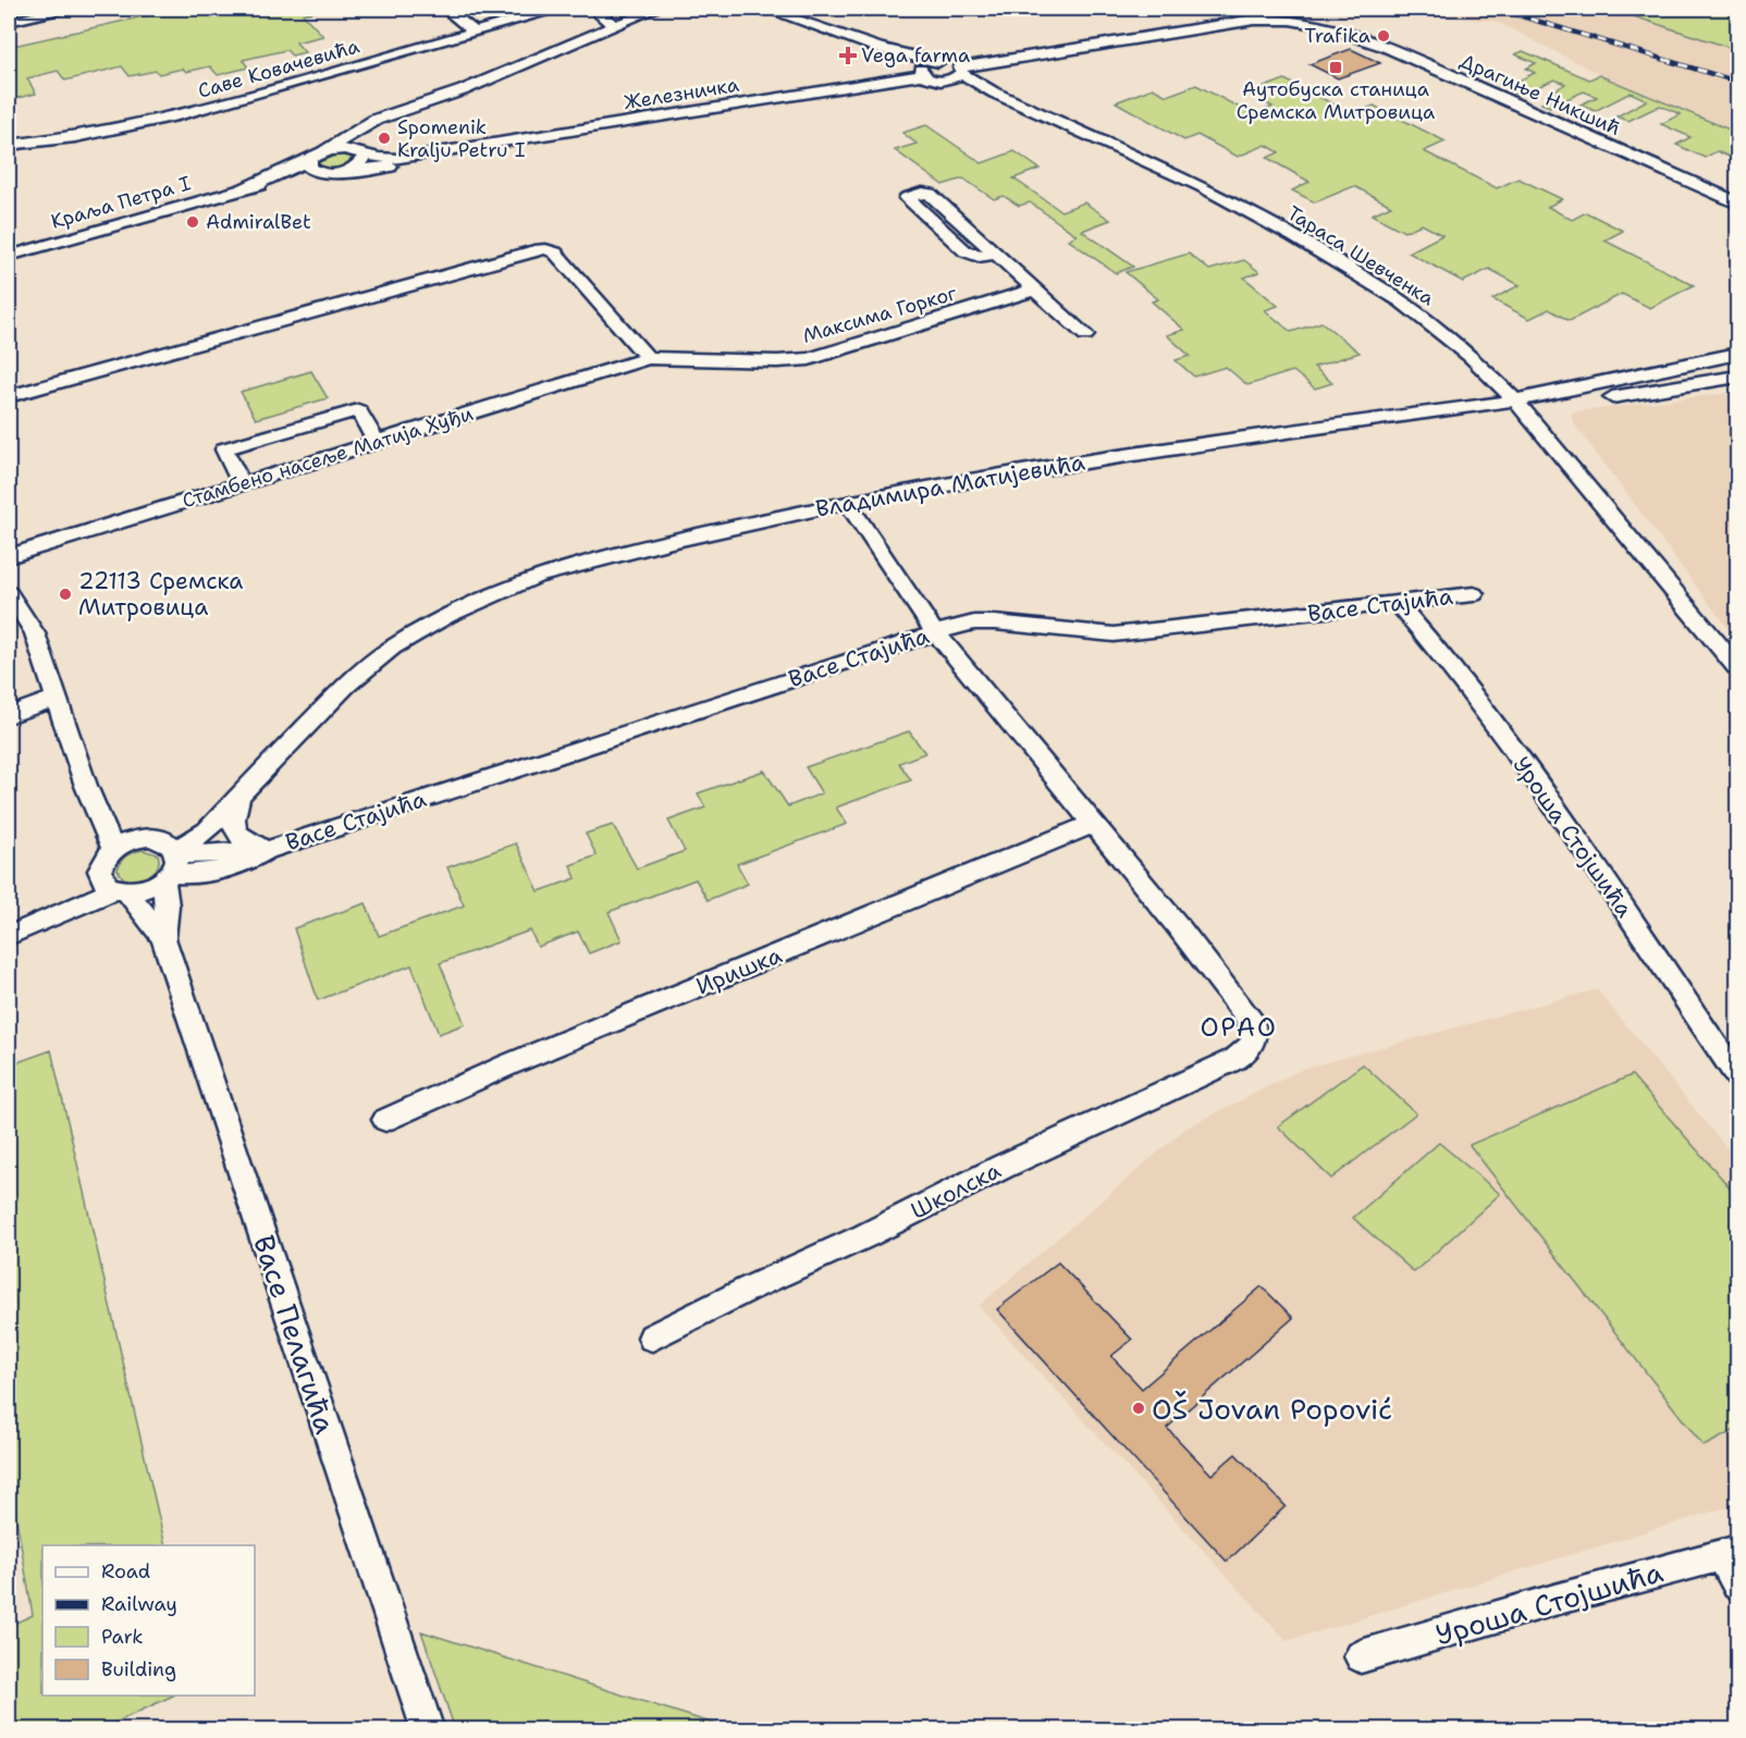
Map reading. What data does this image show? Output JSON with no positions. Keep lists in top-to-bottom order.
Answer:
{
  "streets": {
    "street": [
      "Саве Ковачевића",
      "Железничка",
      "Драгиње Никшић",
      "Краља Петра I",
      "Тараса Шевченка",
      "Максима Горког",
      "Стамбено насеље Матија Хуђи",
      "Владимира Матијевића",
      "Васе Стајића",
      "Уроша Стојшића",
      "Иришка",
      "Школска",
      "Васе Пелагића"
    ]
  },
  "crossings": [
    ["Железничка", "Краља Петра I"],
    ["Железничка", "Тараса Шевченка"],
    ["Тараса Шевченка", "Владимира Матијевића"],
    ["Максима Горког", "Стамбено насеље Матија Хуђи"],
    ["Владимира Матијевића", "Васе Стајића"],
    ["Владимира Матијевића", "Васе Пелагића"],
    ["Васе Стајића", "Уроша Стојшића"],
    ["Васе Стајића", "Васе Пелагића"],
    ["Иришка", "Школска"]
  ],
  "districts": ["ОРАО"],
  "places": {
    "other": [
      "Trafika",
      "Spomenik Kralju Petru I",
      "AdmiralBet",
      "22113 Сремска Митровица",
      "OŠ Jovan Popović"
    ],
    "health": ["Vega farma"],
    "transit": ["Аутобуска станица Сремска Митровица"]
  },
  "legend": [
    "Road",
    "Railway",
    "Park",
    "Building"
  ]
}
